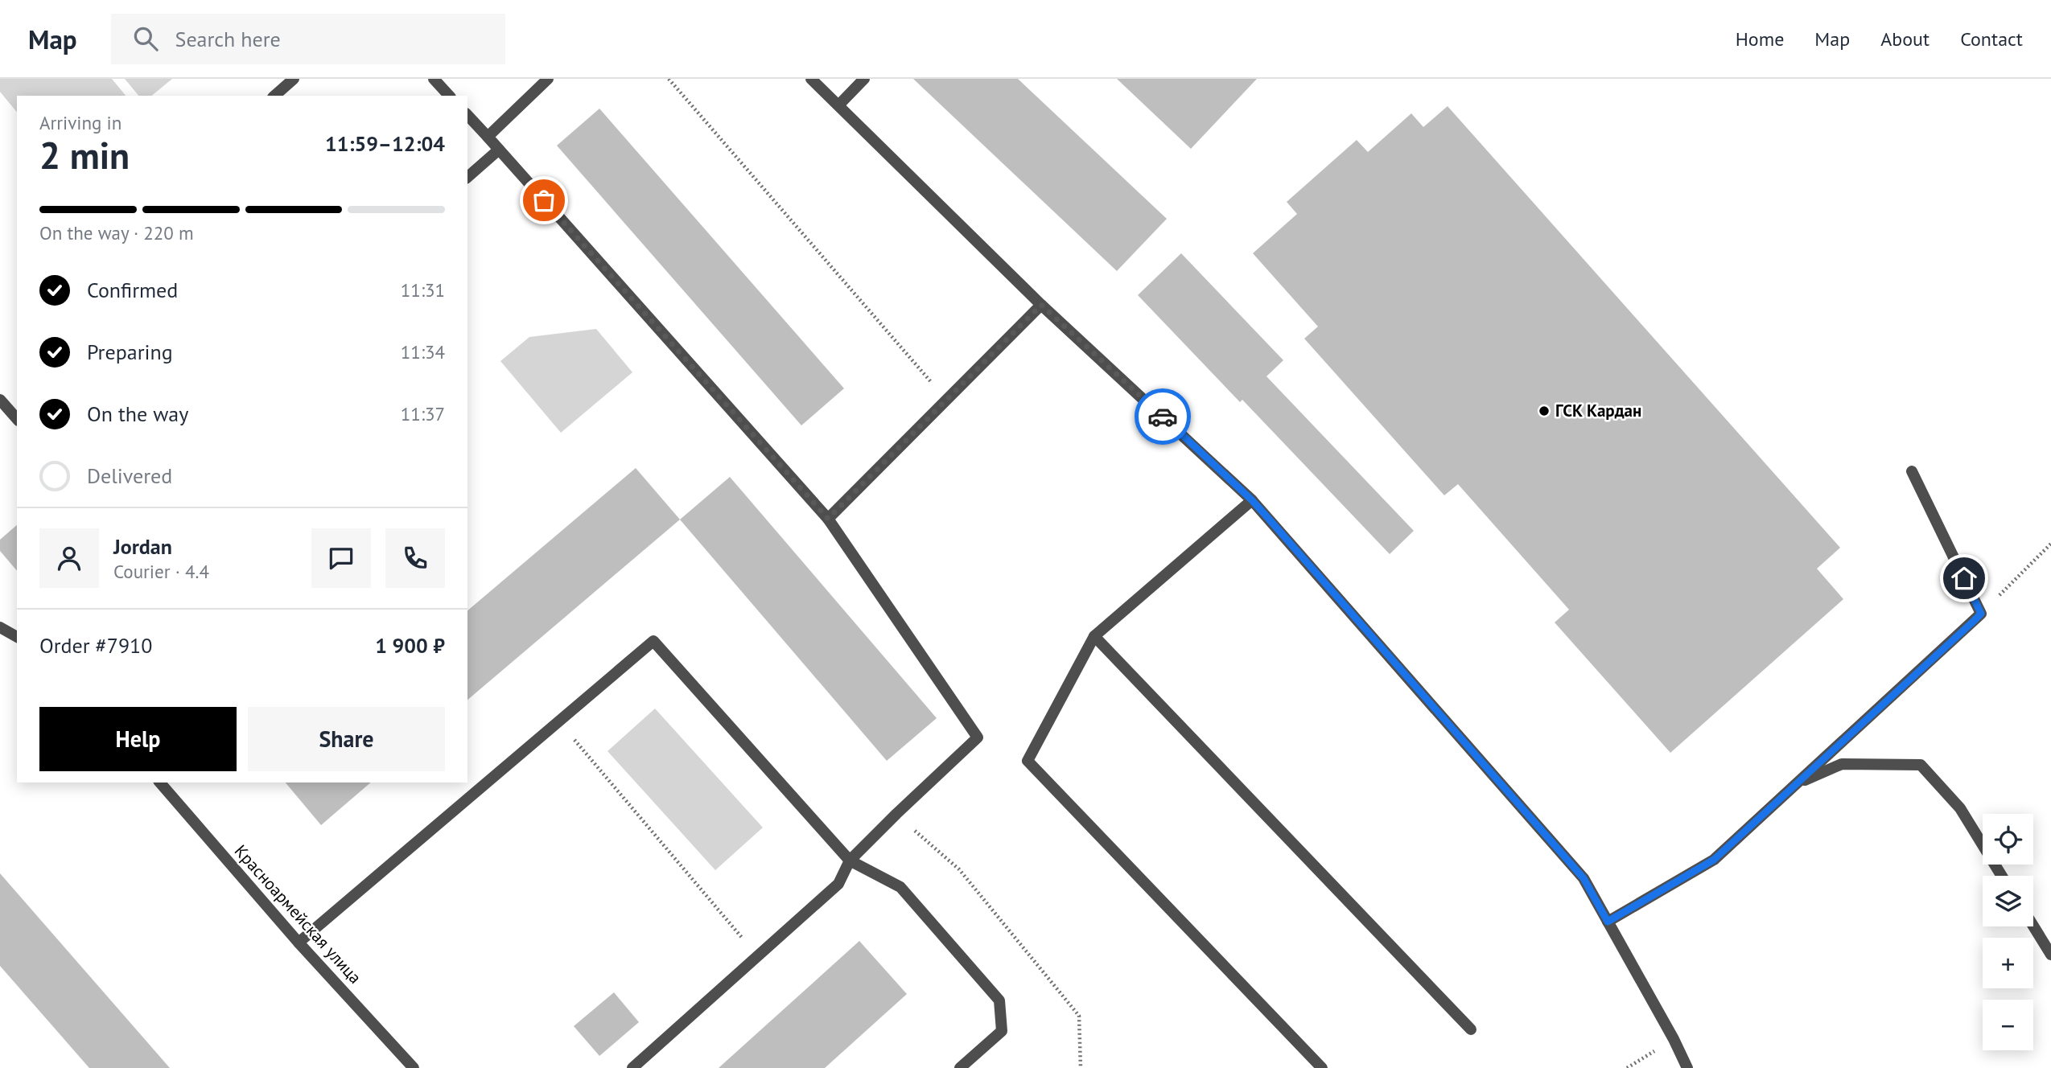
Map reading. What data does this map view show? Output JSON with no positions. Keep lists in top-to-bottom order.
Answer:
{
  "streets": {
    "street": ["Красноармейская улица"]
  },
  "places": ["ГСК Кардан"],
  "page": {
    "header": "Map",
    "search": "Search here",
    "nav": [
      "Home",
      "Map",
      "About",
      "Contact"
    ],
    "heading": ["2 min", "Arriving in", "11:59–12:04"],
    "panel": [
      "Jordan",
      "Courier · 4.4",
      "Order #7910",
      "1 900 ₽"
    ],
    "bar": "On the way · 220 m",
    "list": [
      ["Confirmed", "11:31"],
      ["Preparing", "11:34"],
      ["On the way", "11:37"],
      "Delivered"
    ],
    "buttons": ["Help", "Share"],
    "map_buttons": ["+", "−"]
  }
}
